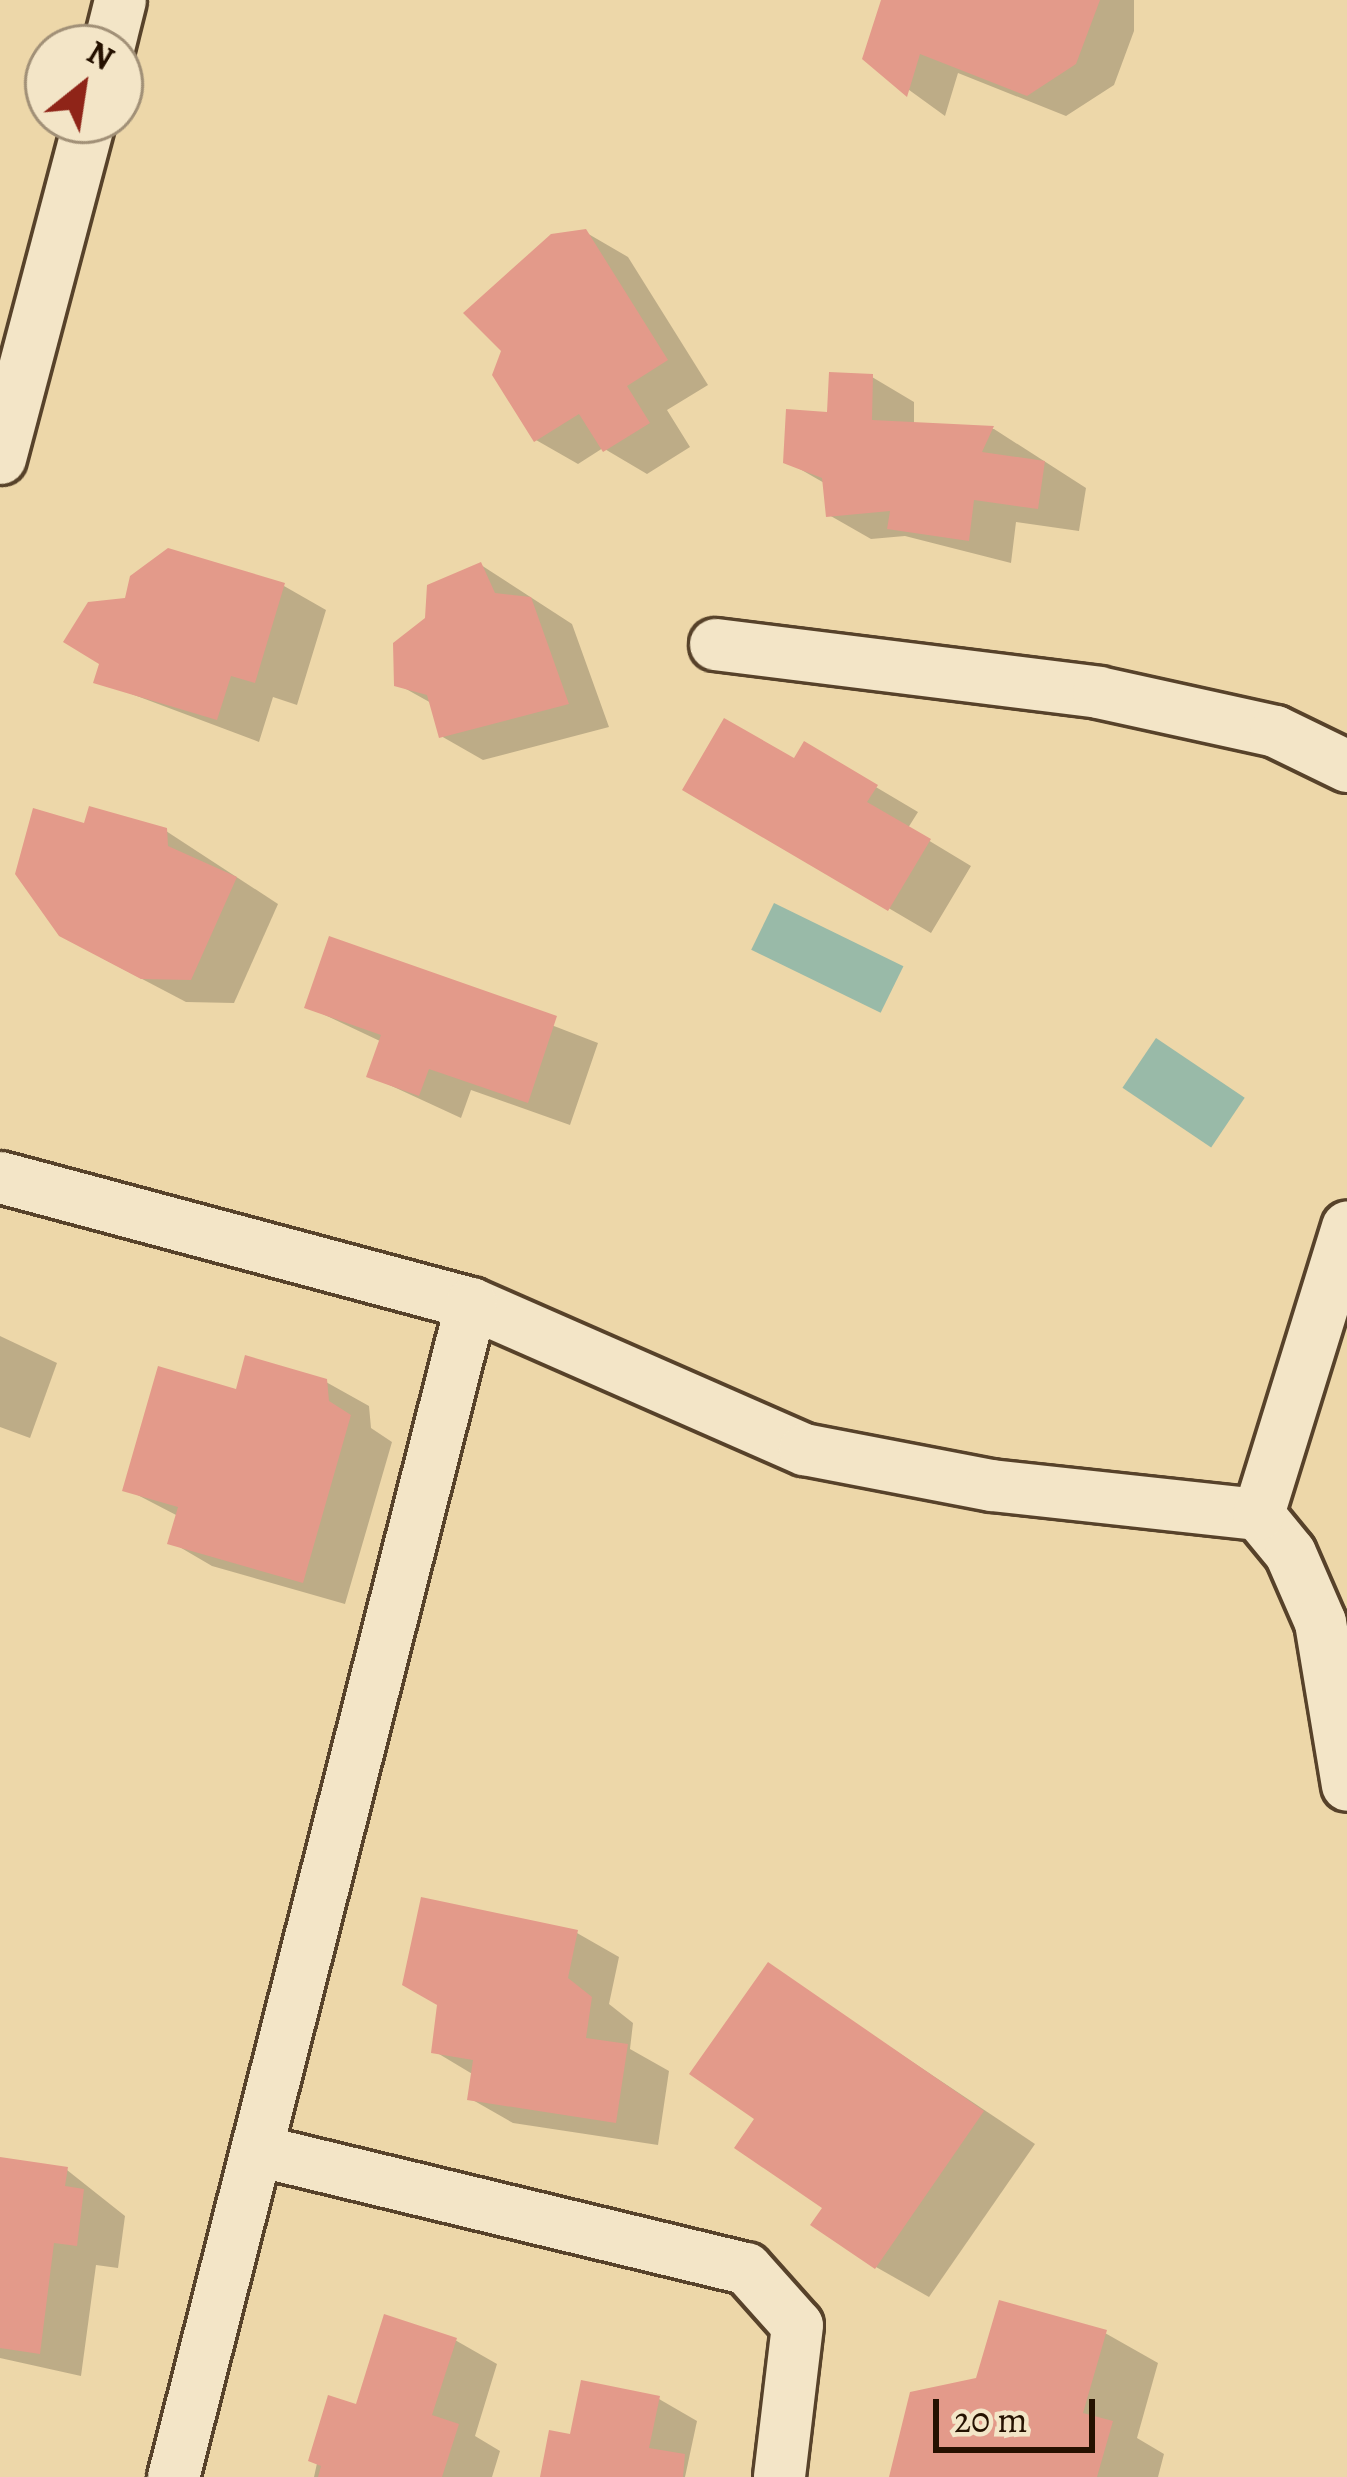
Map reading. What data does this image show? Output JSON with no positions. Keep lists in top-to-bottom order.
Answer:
{
  "scale_bar": "20 m",
  "north": "top right"
}
